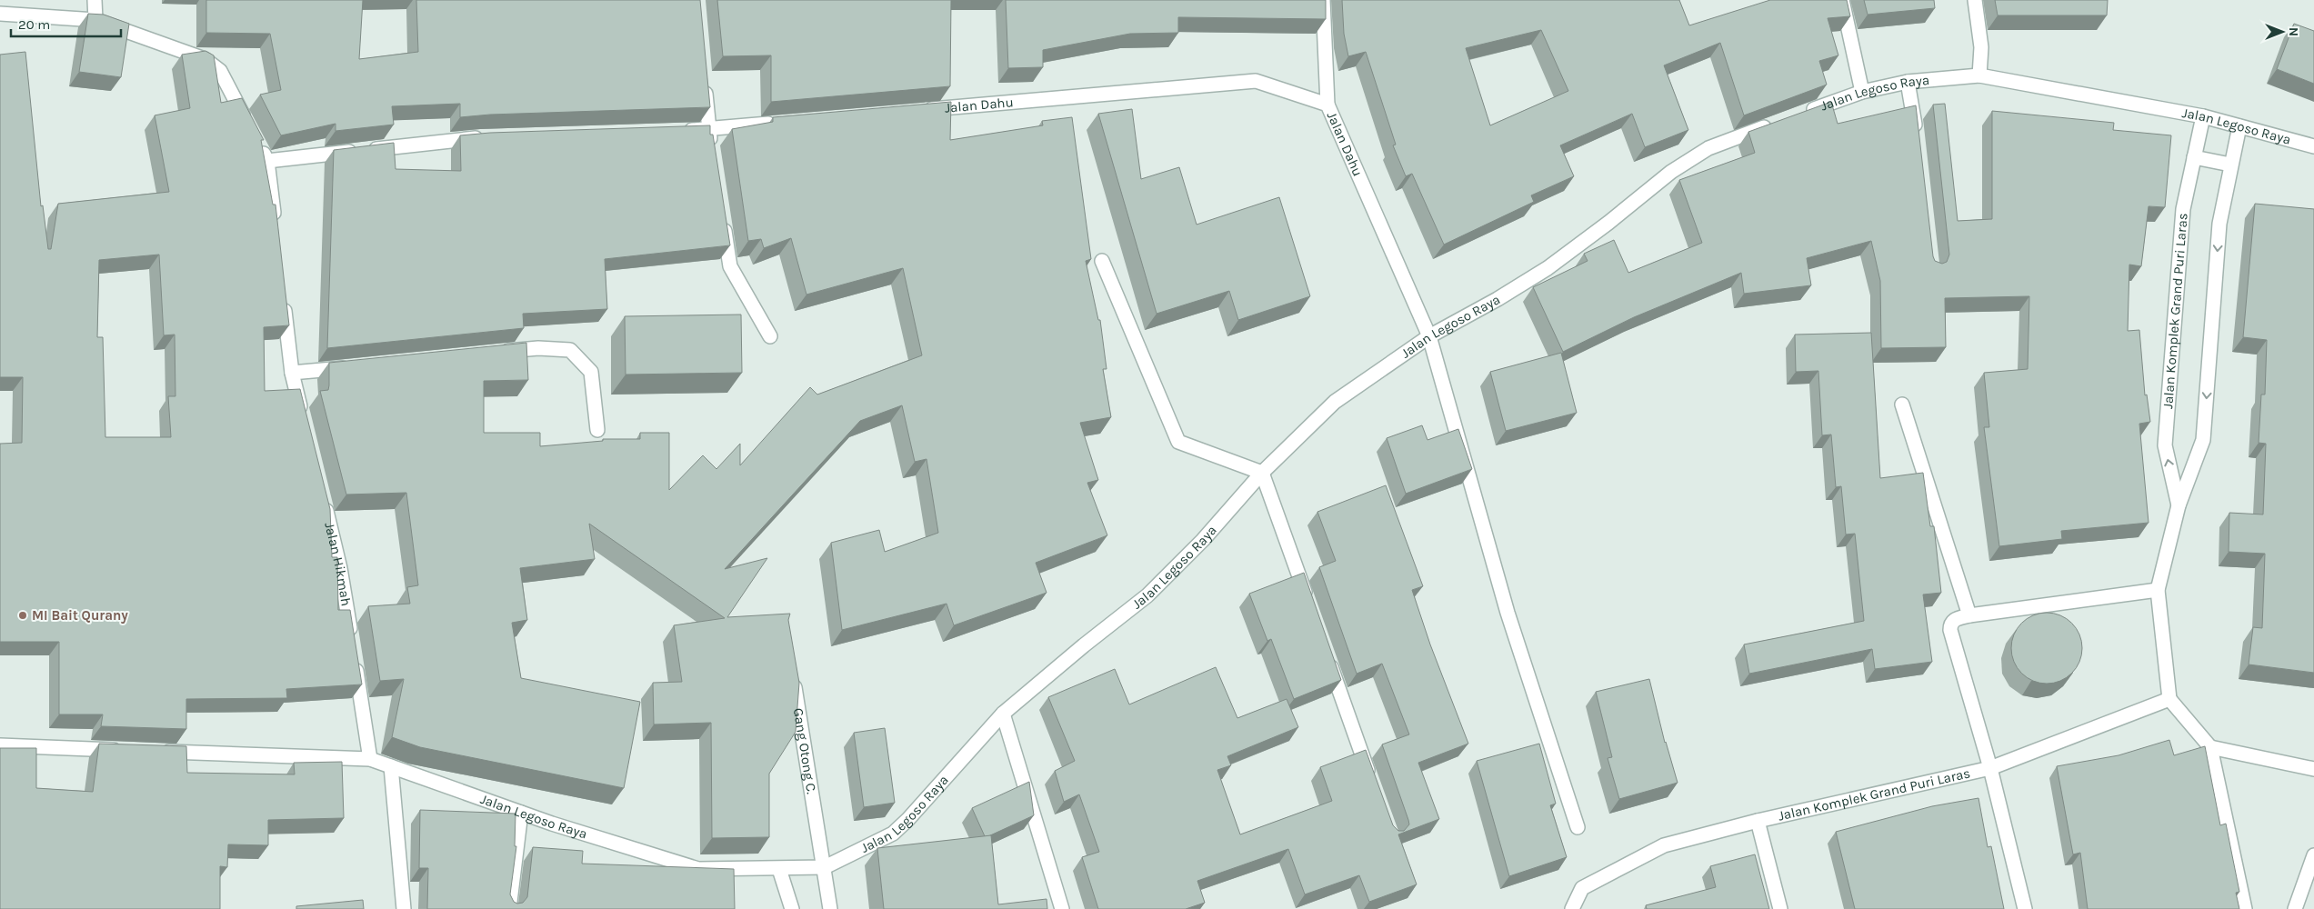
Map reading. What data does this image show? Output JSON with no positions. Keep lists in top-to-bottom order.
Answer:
{
  "streets": {
    "street": [
      "Jalan Legoso Raya",
      "Jalan Dahu",
      "Jalan Komplek Grand Puri Laras",
      "Jalan Hikmah",
      "Gang Otong C."
    ]
  },
  "crossings": [
    ["Jalan Legoso Raya", "Jalan Dahu"],
    ["Jalan Legoso Raya", "Jalan Komplek Grand Puri Laras"],
    ["Jalan Legoso Raya", "Gang Otong C."]
  ],
  "places": ["MI Bait Qurany"],
  "scale_bar": "20 m",
  "north": "right"
}
